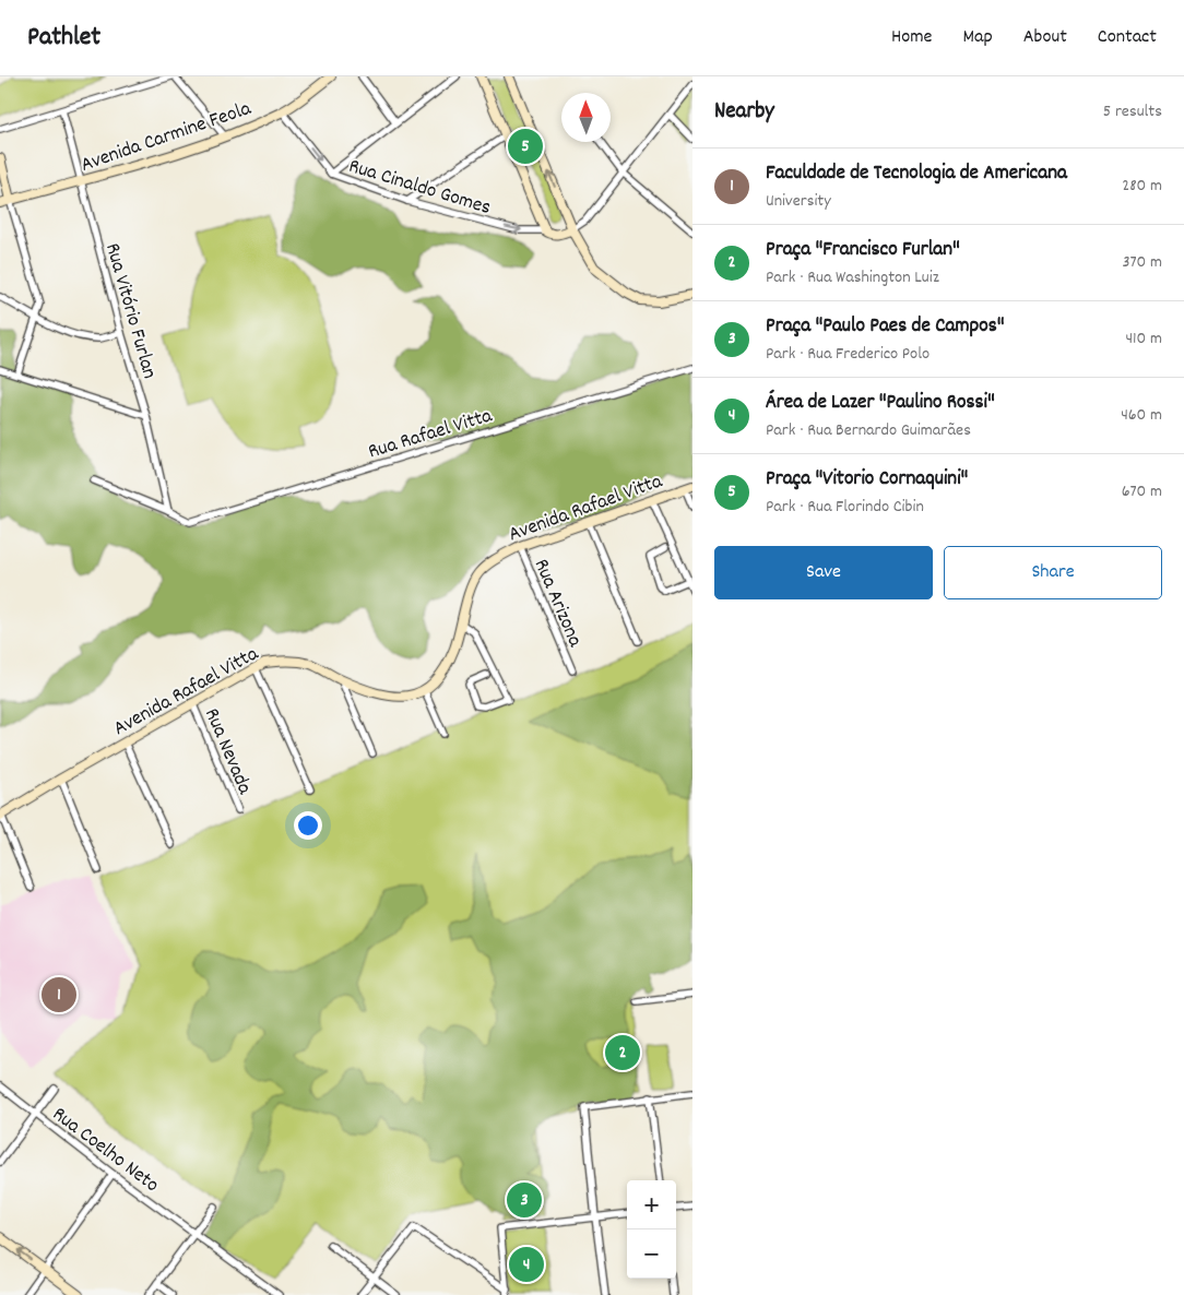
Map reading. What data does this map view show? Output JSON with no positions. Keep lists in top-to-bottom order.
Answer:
{
  "streets": {
    "main road": ["Avenida Carmine Feola", "Avenida Rafael Vitta"],
    "street": [
      "Rua Cinaldo Gomes",
      "Rua Vitório Furlan",
      "Rua Rafael Vitta",
      "Rua Arizona",
      "Rua Nevada",
      "Rua Coelho Neto"
    ]
  },
  "crossings": [
    ["Avenida Carmine Feola", "Rua Cinaldo Gomes"],
    ["Avenida Carmine Feola", "Rua Vitório Furlan"],
    ["Rua Vitório Furlan", "Rua Rafael Vitta"],
    ["Avenida Rafael Vitta", "Rua Arizona"],
    ["Avenida Rafael Vitta", "Rua Nevada"]
  ],
  "one_way": ["Rua Cinaldo Gomes"],
  "north": "top",
  "page": {
    "header": "Pathlet",
    "nav": [
      "Home",
      "Map",
      "About",
      "Contact"
    ],
    "heading": ["Nearby", "5 results"],
    "pins": [
      "5",
      "1",
      "2",
      "3",
      "4"
    ],
    "list": [
      {
        "mark": "1",
        "name": "Faculdade de Tecnologia de Americana",
        "note": "University",
        "value": "280 m"
      },
      {
        "mark": "2",
        "name": "Praça \"Francisco Furlan\"",
        "note": "Park · Rua Washington Luiz",
        "value": "370 m"
      },
      {
        "mark": "3",
        "name": "Praça \"Paulo Paes de Campos\"",
        "note": "Park · Rua Frederico Polo",
        "value": "410 m"
      },
      {
        "mark": "4",
        "name": "Área de Lazer \"Paulino Rossi\"",
        "note": "Park · Rua Bernardo Guimarães",
        "value": "460 m"
      },
      {
        "mark": "5",
        "name": "Praça \"Vitorio Cornaquini\"",
        "note": "Park · Rua Florindo Cibin",
        "value": "670 m"
      }
    ],
    "buttons": ["Save", "Share"],
    "map_buttons": ["+", "−"]
  }
}
